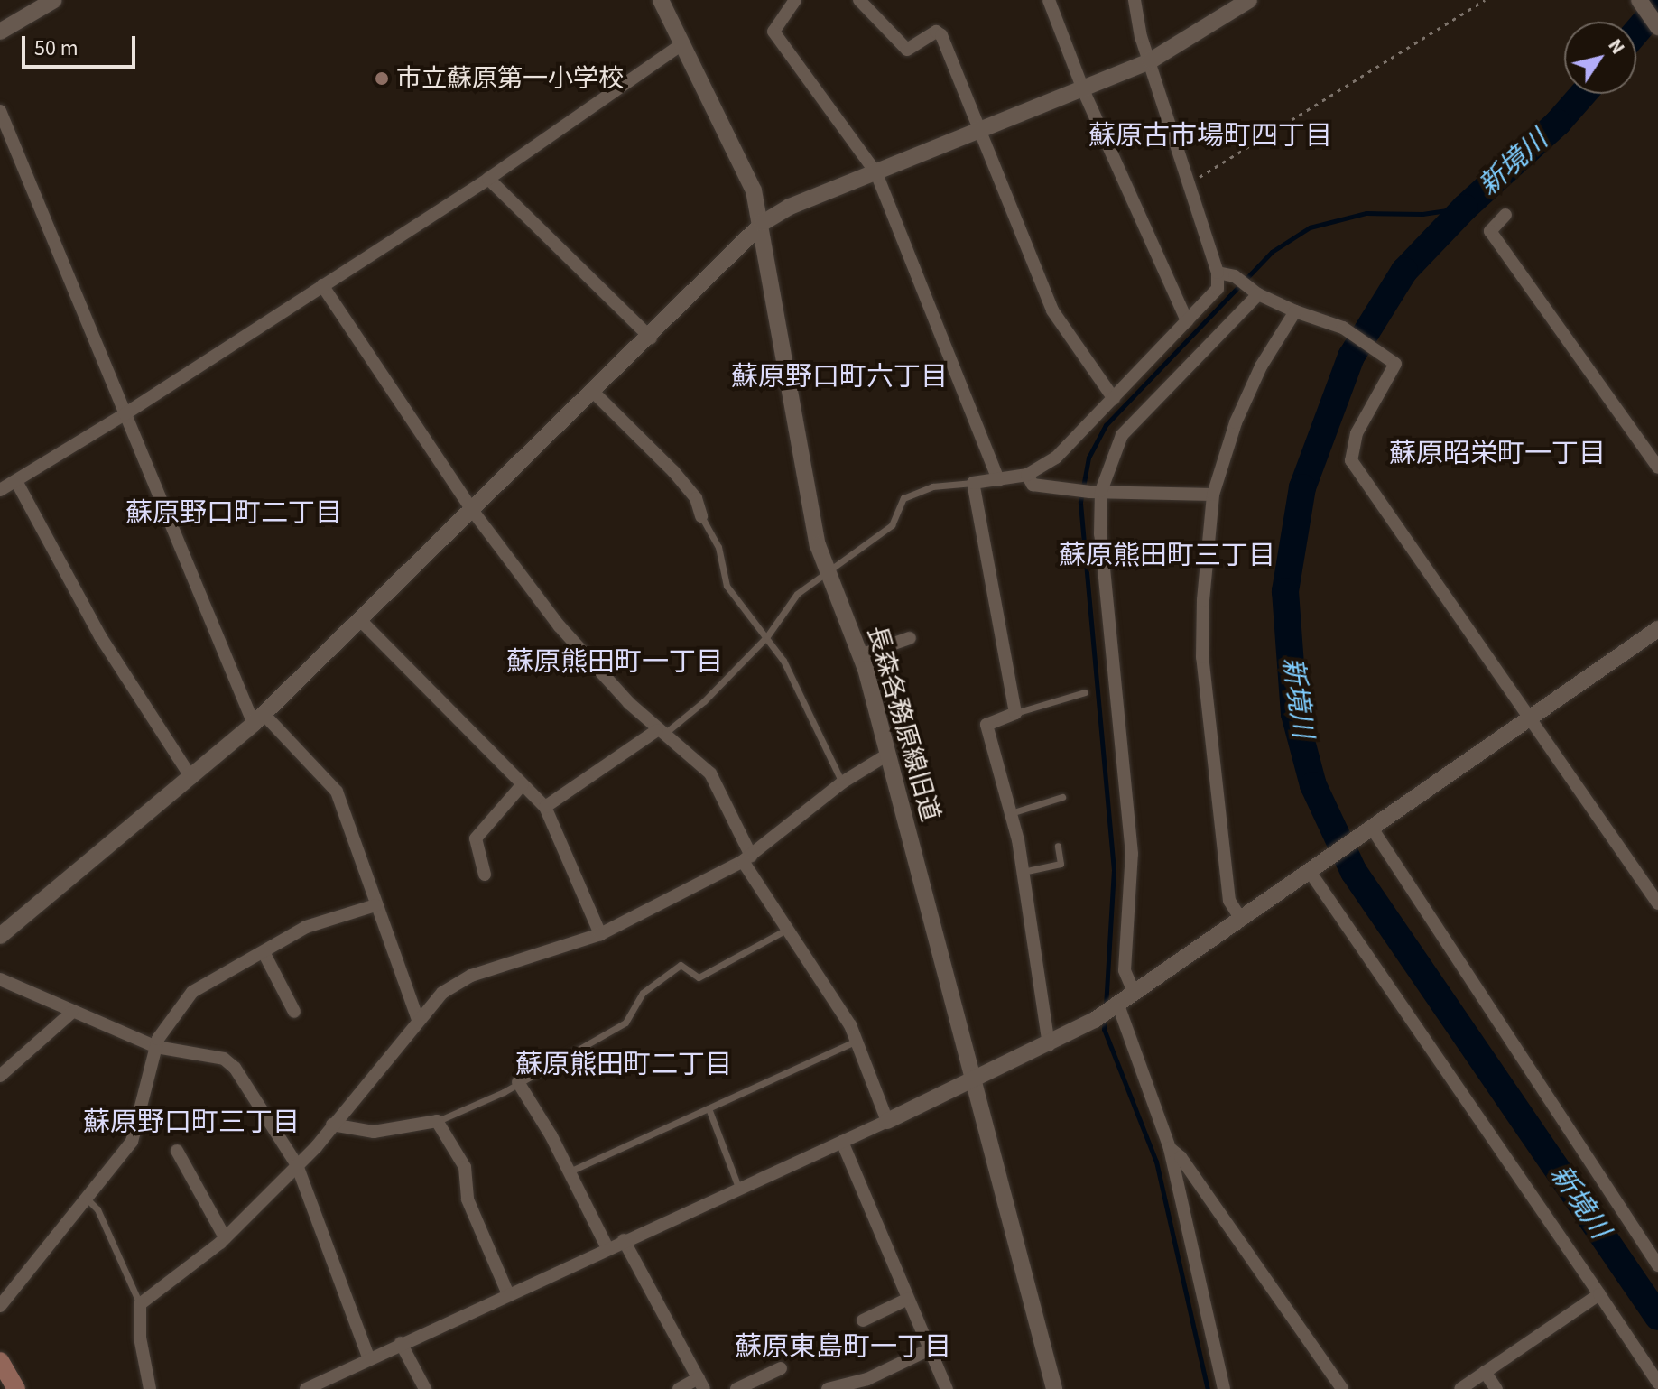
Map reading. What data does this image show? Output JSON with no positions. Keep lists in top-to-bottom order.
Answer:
{
  "streets": {
    "street": ["長森各務原線旧道"]
  },
  "districts": [
    "蘇原古市場町四丁目",
    "蘇原野口町六丁目",
    "蘇原昭栄町一丁目",
    "蘇原野口町二丁目",
    "蘇原熊田町三丁目",
    "蘇原熊田町一丁目",
    "蘇原熊田町二丁目",
    "蘇原野口町三丁目",
    "蘇原東島町一丁目"
  ],
  "water": ["新境川"],
  "places": ["市立蘇原第一小学校"],
  "scale_bar": "50 m",
  "north": "top right"
}
